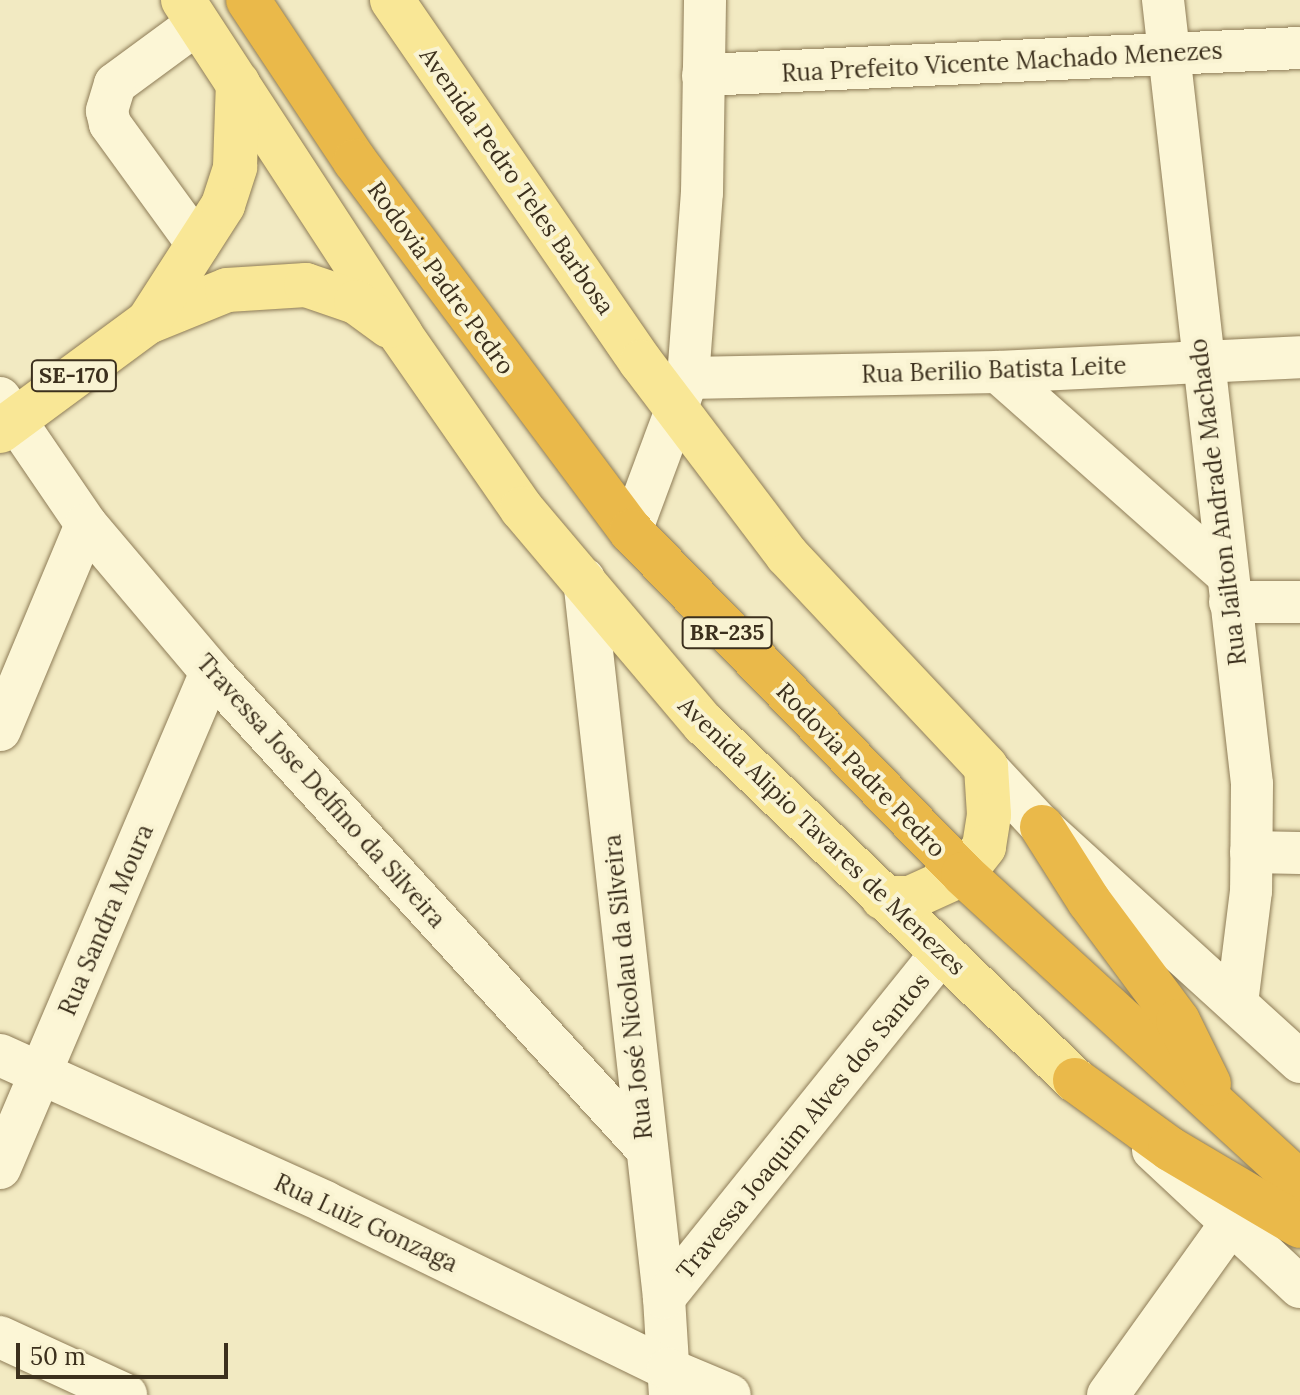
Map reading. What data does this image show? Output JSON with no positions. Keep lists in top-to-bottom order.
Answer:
{
  "streets": {
    "highway": ["Rodovia Padre Pedro", "BR-235"],
    "main road": ["Avenida Pedro Teles Barbosa", "SE-170", "Avenida Alipio Tavares de Menezes"],
    "street": [
      "Rua Prefeito Vicente Machado Menezes",
      "Rua Berilio Batista Leite",
      "Rua Jailton Andrade Machado",
      "Travessa Jose Delfino da Silveira",
      "Rua Sandra Moura",
      "Rua José Nicolau da Silveira",
      "Travessa Joaquim Alves dos Santos",
      "Rua Luiz Gonzaga"
    ]
  },
  "crossings": [
    ["Rua Prefeito Vicente Machado Menezes", "Rua Jailton Andrade Machado"],
    ["Avenida Pedro Teles Barbosa", "Rua Berilio Batista Leite"],
    ["Rua Berilio Batista Leite", "Rua Jailton Andrade Machado"],
    ["SE-170", "Travessa Jose Delfino da Silveira"],
    ["Travessa Jose Delfino da Silveira", "Rua Sandra Moura"],
    ["Travessa Jose Delfino da Silveira", "Rua José Nicolau da Silveira"],
    ["Avenida Alipio Tavares de Menezes", "Rua José Nicolau da Silveira"],
    ["Avenida Alipio Tavares de Menezes", "Travessa Joaquim Alves dos Santos"],
    ["Rua Sandra Moura", "Rua Luiz Gonzaga"],
    ["Rua José Nicolau da Silveira", "Travessa Joaquim Alves dos Santos"],
    ["Rua José Nicolau da Silveira", "Rua Luiz Gonzaga"]
  ],
  "scale_bar": "50 m"
}
